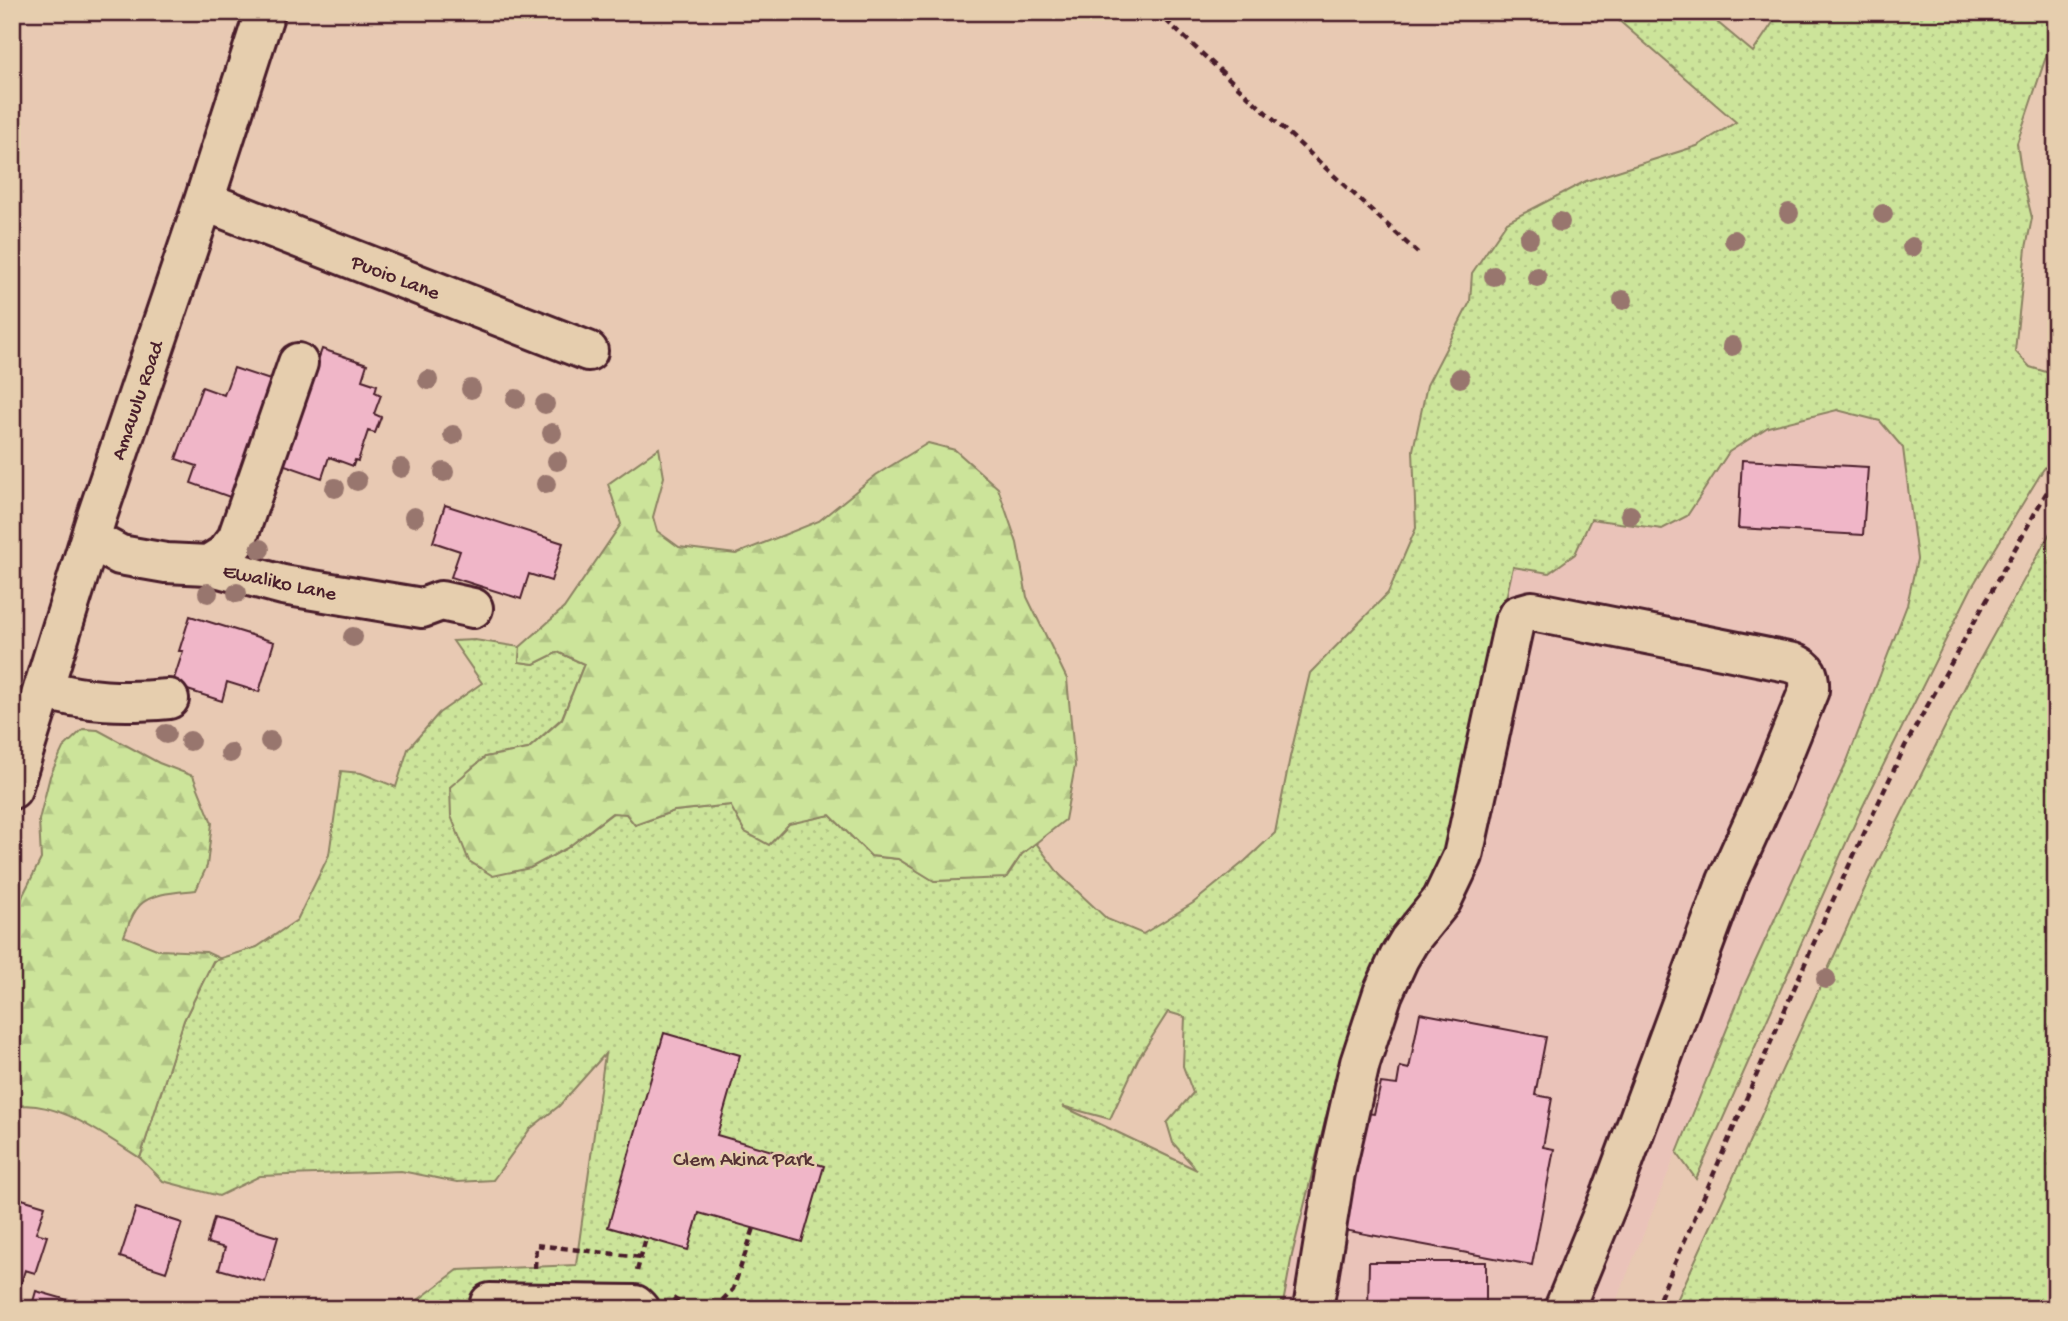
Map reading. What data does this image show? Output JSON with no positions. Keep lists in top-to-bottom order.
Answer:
{
  "streets": {
    "street": ["Puoio Lane", "Amauulu Road", "Ewaliko Lane"]
  },
  "crossings": [
    ["Puoio Lane", "Amauulu Road"],
    ["Amauulu Road", "Ewaliko Lane"]
  ],
  "parks": ["Clem Akina Park"]
}
